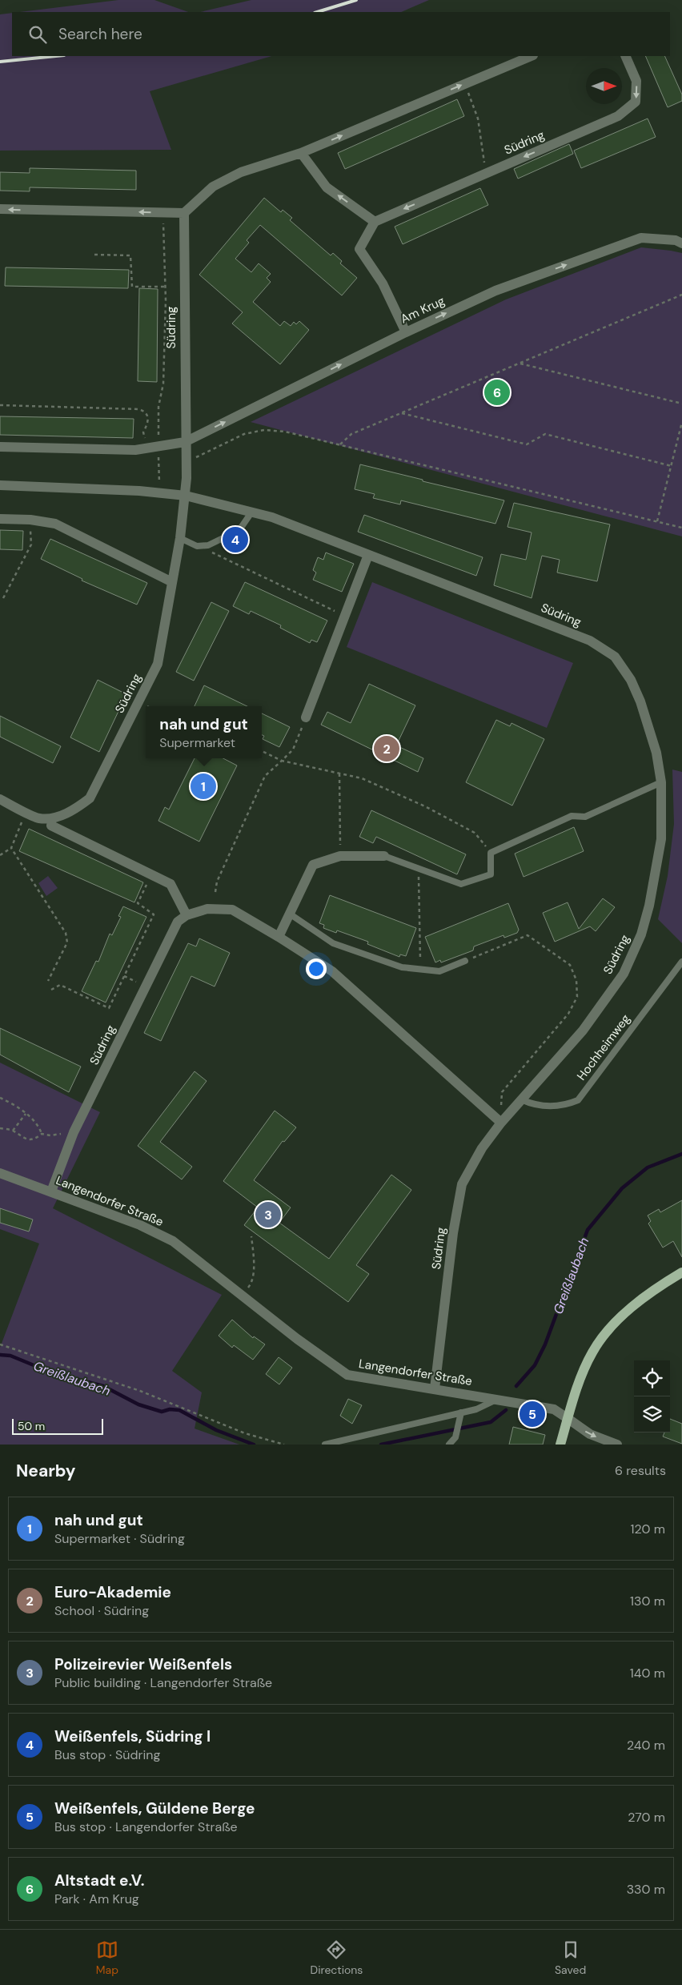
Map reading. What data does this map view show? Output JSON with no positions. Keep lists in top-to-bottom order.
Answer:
{
  "streets": {
    "street": ["Südring", "Am Krug", "Langendorfer Straße"],
    "lane": ["Hochheimweg"]
  },
  "crossings": [
    ["Südring", "Am Krug"],
    ["Südring", "Hochheimweg"],
    ["Südring", "Langendorfer Straße"]
  ],
  "one_way": ["Am Krug"],
  "water": ["Greißlaubach"],
  "scale_bar": "50 m",
  "north": "right",
  "page": {
    "search": "Search here",
    "pins": [
      "6",
      "4",
      "2",
      "1",
      "3",
      "5"
    ],
    "popup": ["nah und gut", "Supermarket"],
    "scale": "50 m",
    "heading": ["Nearby", "6 results"],
    "list": [
      {
        "mark": "1",
        "name": "nah und gut",
        "note": "Supermarket · Südring",
        "value": "120 m"
      },
      {
        "mark": "2",
        "name": "Euro-Akademie",
        "note": "School · Südring",
        "value": "130 m"
      },
      {
        "mark": "3",
        "name": "Polizeirevier Weißenfels",
        "note": "Public building · Langendorfer Straße",
        "value": "140 m"
      },
      {
        "mark": "4",
        "name": "Weißenfels, Südring I",
        "note": "Bus stop · Südring",
        "value": "240 m"
      },
      {
        "mark": "5",
        "name": "Weißenfels, Güldene Berge",
        "note": "Bus stop · Langendorfer Straße",
        "value": "270 m"
      },
      {
        "mark": "6",
        "name": "Altstadt e.V.",
        "note": "Park · Am Krug",
        "value": "330 m"
      }
    ],
    "nav": ["Map", "Directions", "Saved"]
  }
}
